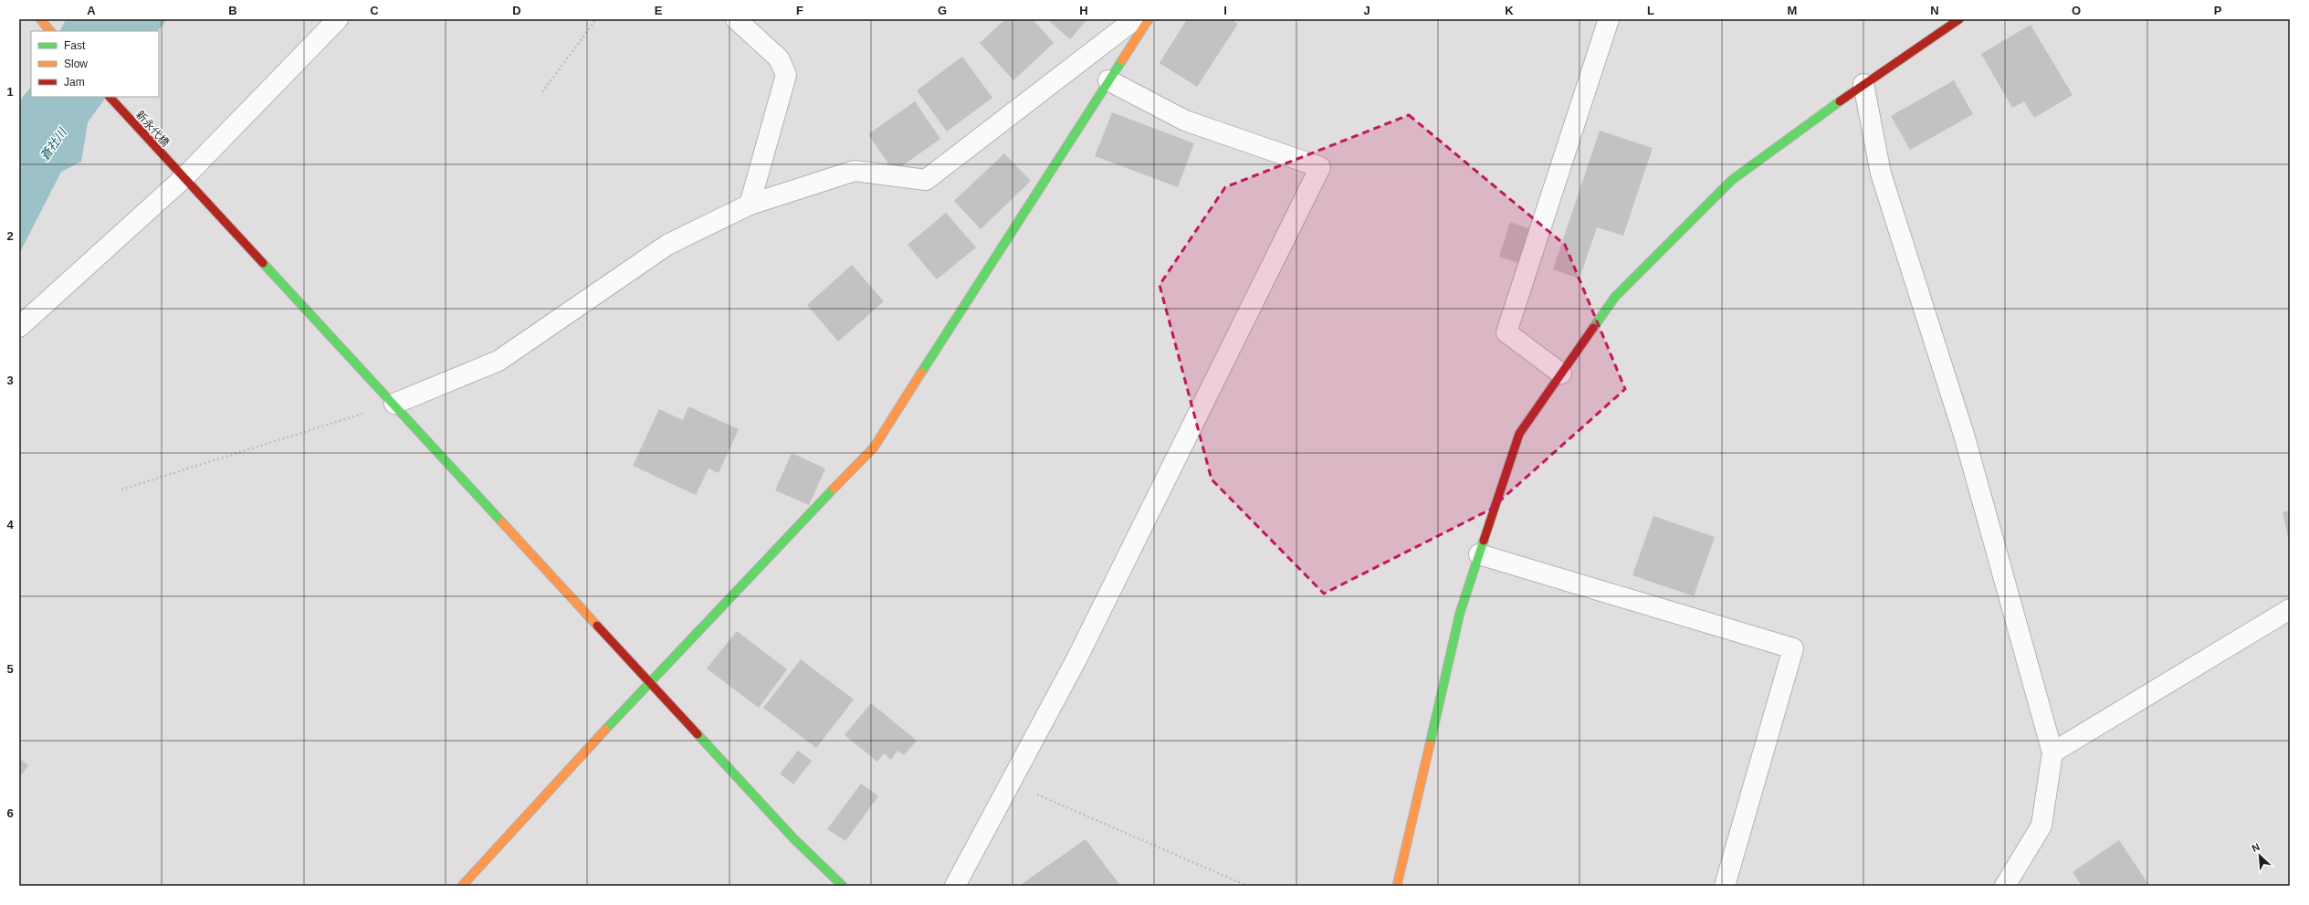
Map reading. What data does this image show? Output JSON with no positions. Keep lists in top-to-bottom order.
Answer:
{
  "streets": {
    "street": ["新永代橋"]
  },
  "water": ["蒼社川"],
  "legend": ["Fast", "Slow", "Jam"],
  "north": "top left",
  "grid": {
    "columns": [
      "A",
      "B",
      "C",
      "D",
      "E",
      "F",
      "G",
      "H",
      "I",
      "J",
      "K",
      "L",
      "M",
      "N",
      "O",
      "P"
    ],
    "rows": [
      "1",
      "2",
      "3",
      "4",
      "5",
      "6"
    ]
  }
}
